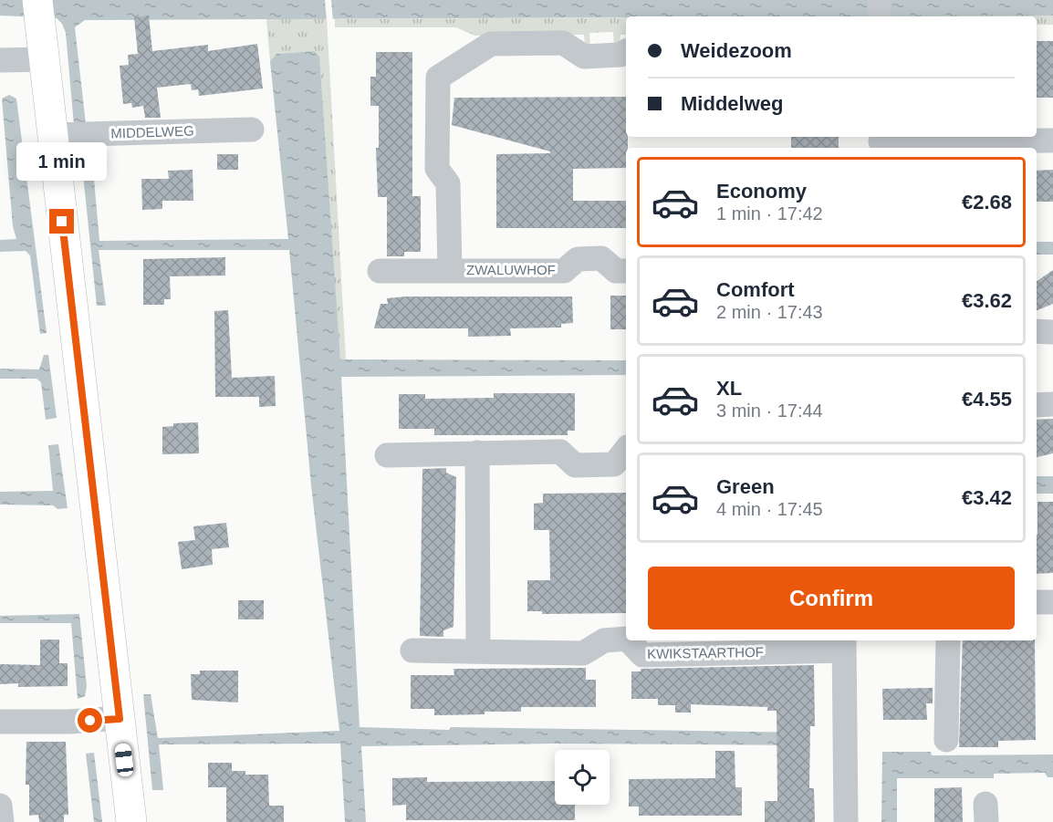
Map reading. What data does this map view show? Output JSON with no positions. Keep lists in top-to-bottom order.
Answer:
{
  "streets": {
    "street": ["MIDDELWEG", "ZWALUWHOF", "KWIKSTAARTHOF"]
  },
  "page": {
    "banner": ["Weidezoom", "Middelweg"],
    "bubble": "1 min",
    "list": [
      {
        "name": "Economy",
        "note": "1 min · 17:42",
        "value": "€2.68"
      },
      {
        "name": "Comfort",
        "note": "2 min · 17:43",
        "value": "€3.62"
      },
      {
        "name": "XL",
        "note": "3 min · 17:44",
        "value": "€4.55"
      },
      {
        "name": "Green",
        "note": "4 min · 17:45",
        "value": "€3.42"
      }
    ],
    "buttons": "Confirm"
  }
}
